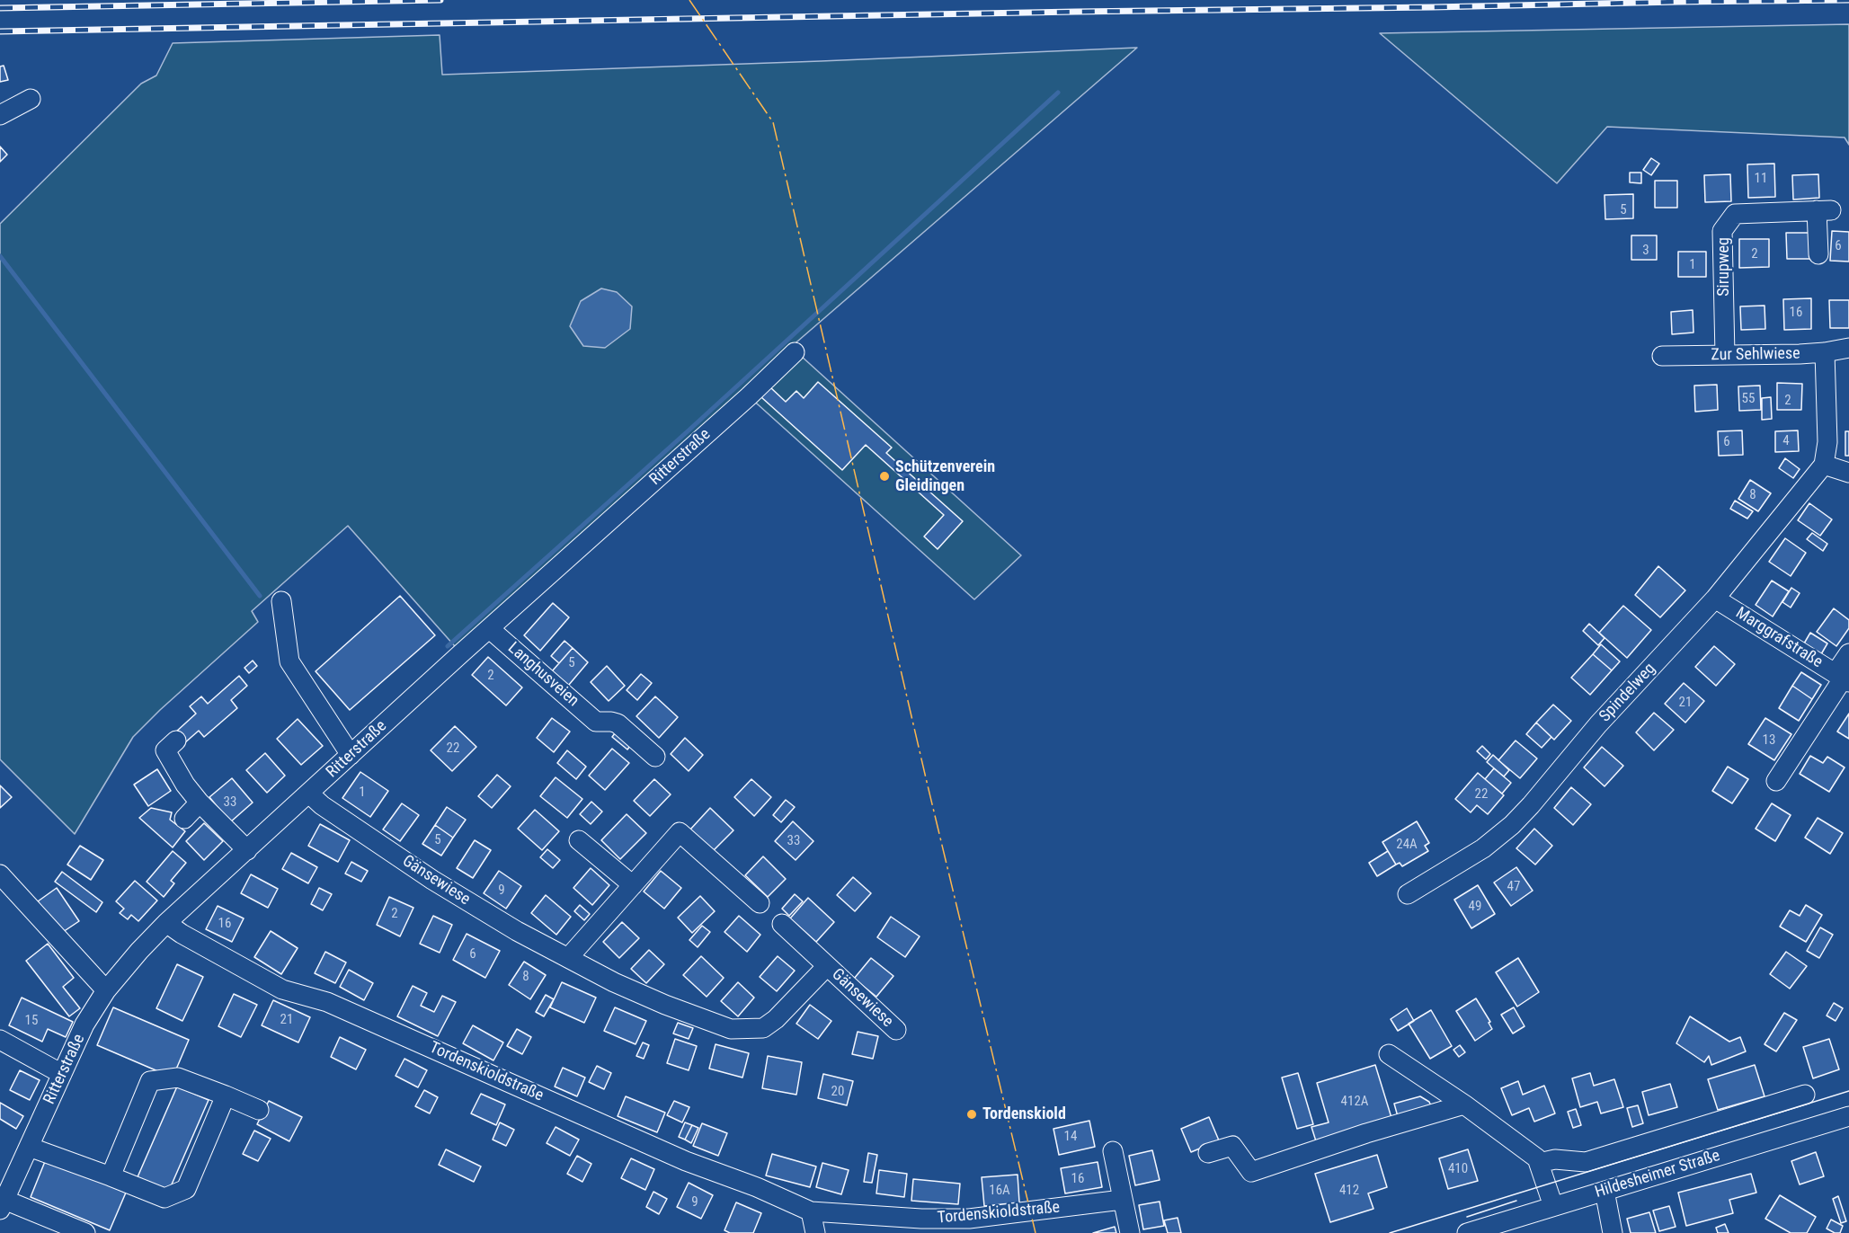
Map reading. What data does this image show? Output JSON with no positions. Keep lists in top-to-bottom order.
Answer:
{
  "streets": {
    "street": [
      "Sirupweg",
      "Zur Sehlwiese",
      "Ritterstraße",
      "Marggrafstraße",
      "Langhusveien",
      "Spindelweg",
      "Gänsewiese",
      "Tordenskioldstraße",
      "Hildesheimer Straße"
    ]
  },
  "crossings": [
    ["Sirupweg", "Zur Sehlwiese"],
    ["Ritterstraße", "Langhusveien"],
    ["Ritterstraße", "Gänsewiese"],
    ["Ritterstraße", "Tordenskioldstraße"],
    ["Marggrafstraße", "Spindelweg"]
  ],
  "places": ["Schützenverein Gleidingen", "Tordenskiold"],
  "house_numbers": [
    "11",
    "5",
    "6",
    "3",
    "2",
    "1",
    "16",
    "55",
    "2",
    "4",
    "6",
    "8",
    "5",
    "2",
    "21",
    "13",
    "22",
    "1",
    "22",
    "33",
    "5",
    "33",
    "24A",
    "47",
    "9",
    "49",
    "2",
    "16",
    "6",
    "8",
    "21",
    "15",
    "20",
    "412A",
    "14",
    "410",
    "16",
    "16A",
    "412",
    "9"
  ]
}
